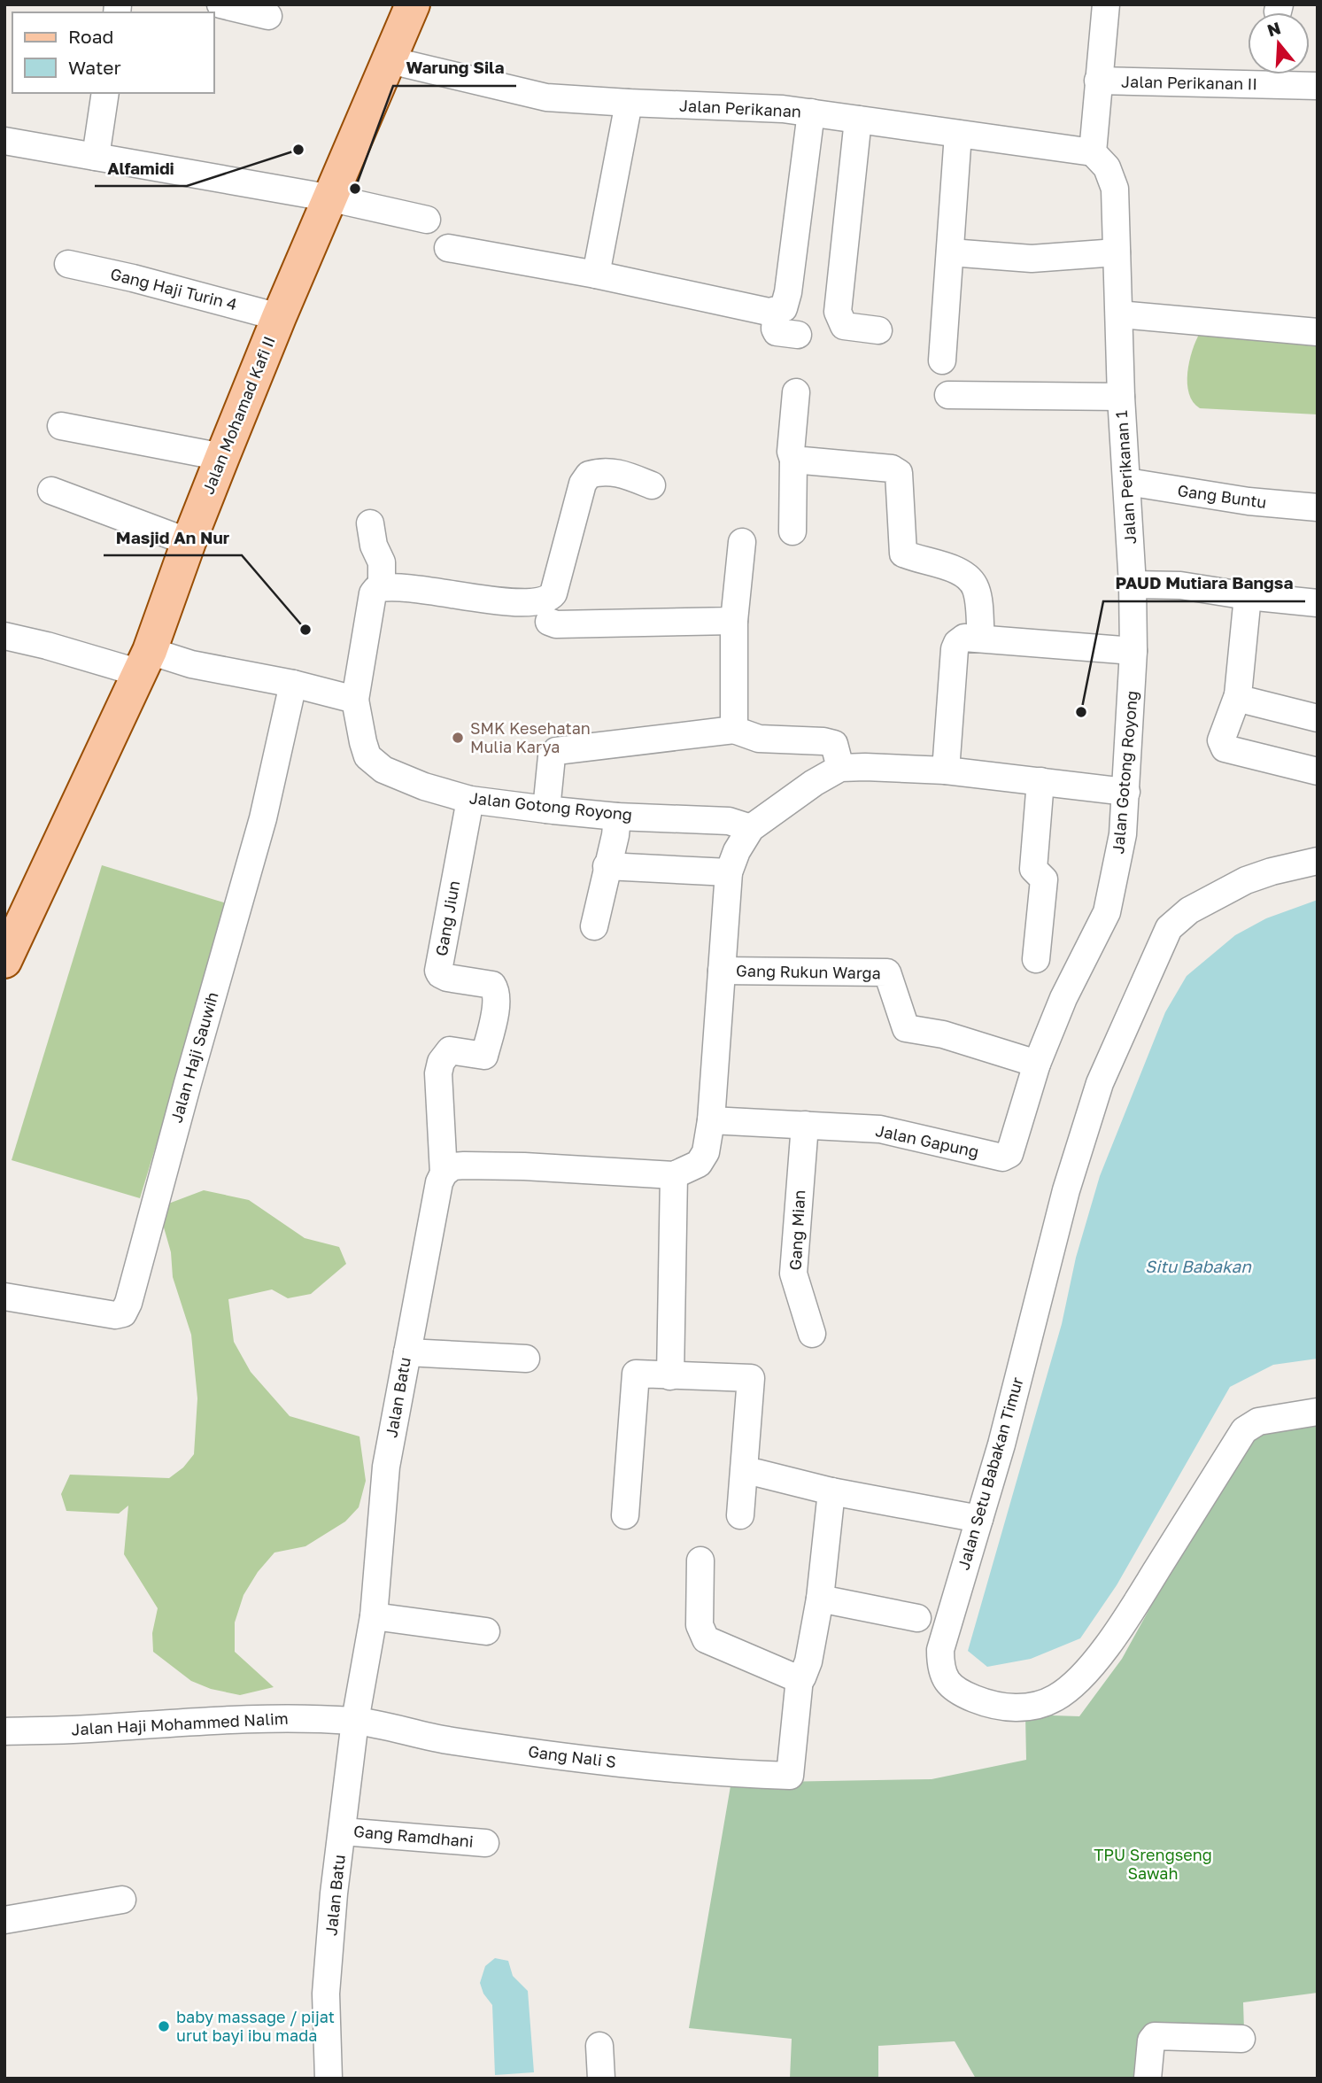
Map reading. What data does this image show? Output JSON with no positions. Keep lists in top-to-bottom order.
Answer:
{
  "streets": {
    "main road": ["Jalan Mohamad Kafi II"],
    "street": [
      "Jalan Perikanan II",
      "Jalan Perikanan",
      "Gang Haji Turin 4",
      "Jalan Perikanan 1",
      "Gang Buntu",
      "Jalan Gotong Royong",
      "Gang Jiun",
      "Gang Rukun Warga",
      "Jalan Haji Sauwih",
      "Jalan Gapung",
      "Gang Mian",
      "Jalan Batu",
      "Jalan Setu Babakan Timur",
      "Jalan Haji Mohammed Nalim",
      "Gang Nali S",
      "Gang Ramdhani"
    ]
  },
  "crossings": [
    ["Jalan Perikanan", "Jalan Mohamad Kafi II"],
    ["Jalan Perikanan", "Jalan Perikanan 1"],
    ["Gang Haji Turin 4", "Jalan Mohamad Kafi II"],
    ["Jalan Perikanan 1", "Gang Buntu"],
    ["Jalan Perikanan 1", "Jalan Gotong Royong"],
    ["Jalan Gotong Royong", "Gang Jiun"],
    ["Jalan Gotong Royong", "Gang Rukun Warga"],
    ["Jalan Gotong Royong", "Jalan Gapung"],
    ["Gang Jiun", "Jalan Batu"],
    ["Gang Rukun Warga", "Jalan Gapung"],
    ["Jalan Gapung", "Gang Mian"],
    ["Jalan Batu", "Jalan Haji Mohammed Nalim"],
    ["Jalan Batu", "Gang Nali S"],
    ["Jalan Batu", "Gang Ramdhani"],
    ["Jalan Haji Mohammed Nalim", "Gang Nali S"]
  ],
  "water": ["Situ Babakan"],
  "parks": ["TPU Srengseng Sawah"],
  "places": [
    "Alfamidi",
    "Warung Sila",
    "Masjid An Nur",
    "PAUD Mutiara Bangsa",
    "SMK Kesehatan Mulia Karya",
    "baby massage / pijat urut bayi ibu mada"
  ],
  "legend": ["Road", "Water"],
  "north": "top"
}
